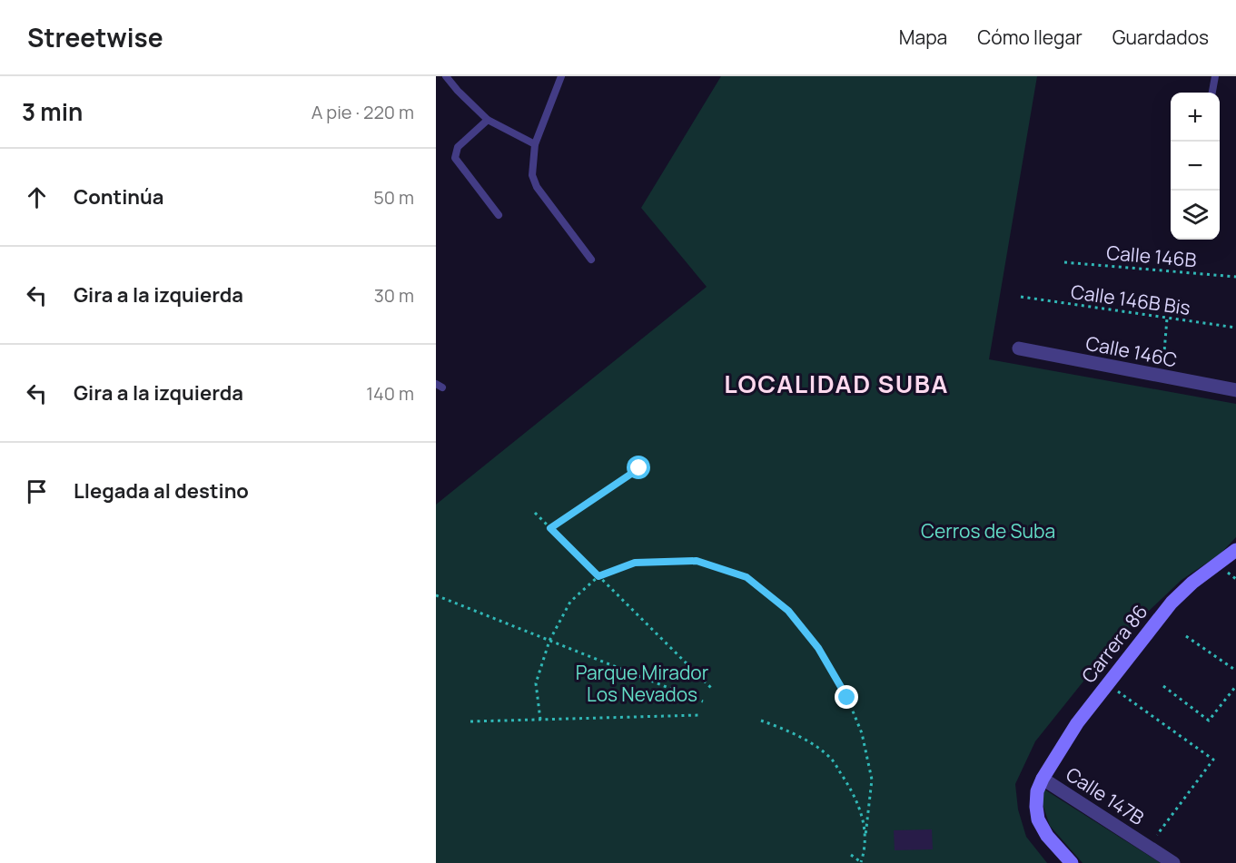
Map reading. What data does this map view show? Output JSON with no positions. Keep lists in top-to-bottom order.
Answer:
{
  "streets": {
    "street": ["Calle 146C", "Carrera 86", "Calle 147B"],
    "path": ["Calle 146B", "Calle 146B Bis"]
  },
  "crossings": [
    ["Carrera 86", "Calle 147B"]
  ],
  "districts": ["LOCALIDAD SUBA"],
  "parks": ["Cerros de Suba", "Parque Mirador Los Nevados"],
  "page": {
    "header": "Streetwise",
    "nav": ["Mapa", "Cómo llegar", "Guardados"],
    "heading": ["3 min", "A pie · 220 m"],
    "map_buttons": ["+", "−"],
    "list": [
      ["Continúa", "50 m"],
      ["Gira a la izquierda", "30 m"],
      ["Gira a la izquierda", "140 m"],
      "Llegada al destino"
    ]
  }
}
